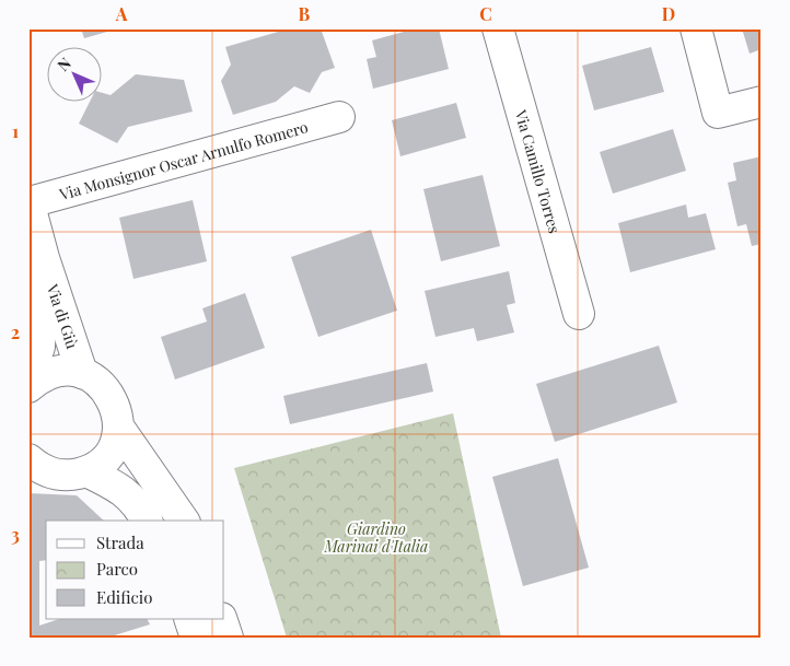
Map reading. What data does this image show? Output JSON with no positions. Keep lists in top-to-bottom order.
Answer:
{
  "streets": {
    "street": ["Via Monsignor Oscar Arnulfo Romero", "Via Camillo Torres", "Via di Giù"]
  },
  "crossings": [
    ["Via Monsignor Oscar Arnulfo Romero", "Via di Giù"]
  ],
  "parks": ["Giardino Marinai d'Italia"],
  "legend": ["Strada", "Parco", "Edificio"],
  "north": "top left",
  "grid": {
    "columns": [
      "A",
      "B",
      "C",
      "D"
    ],
    "rows": ["1", "2", "3"]
  }
}
